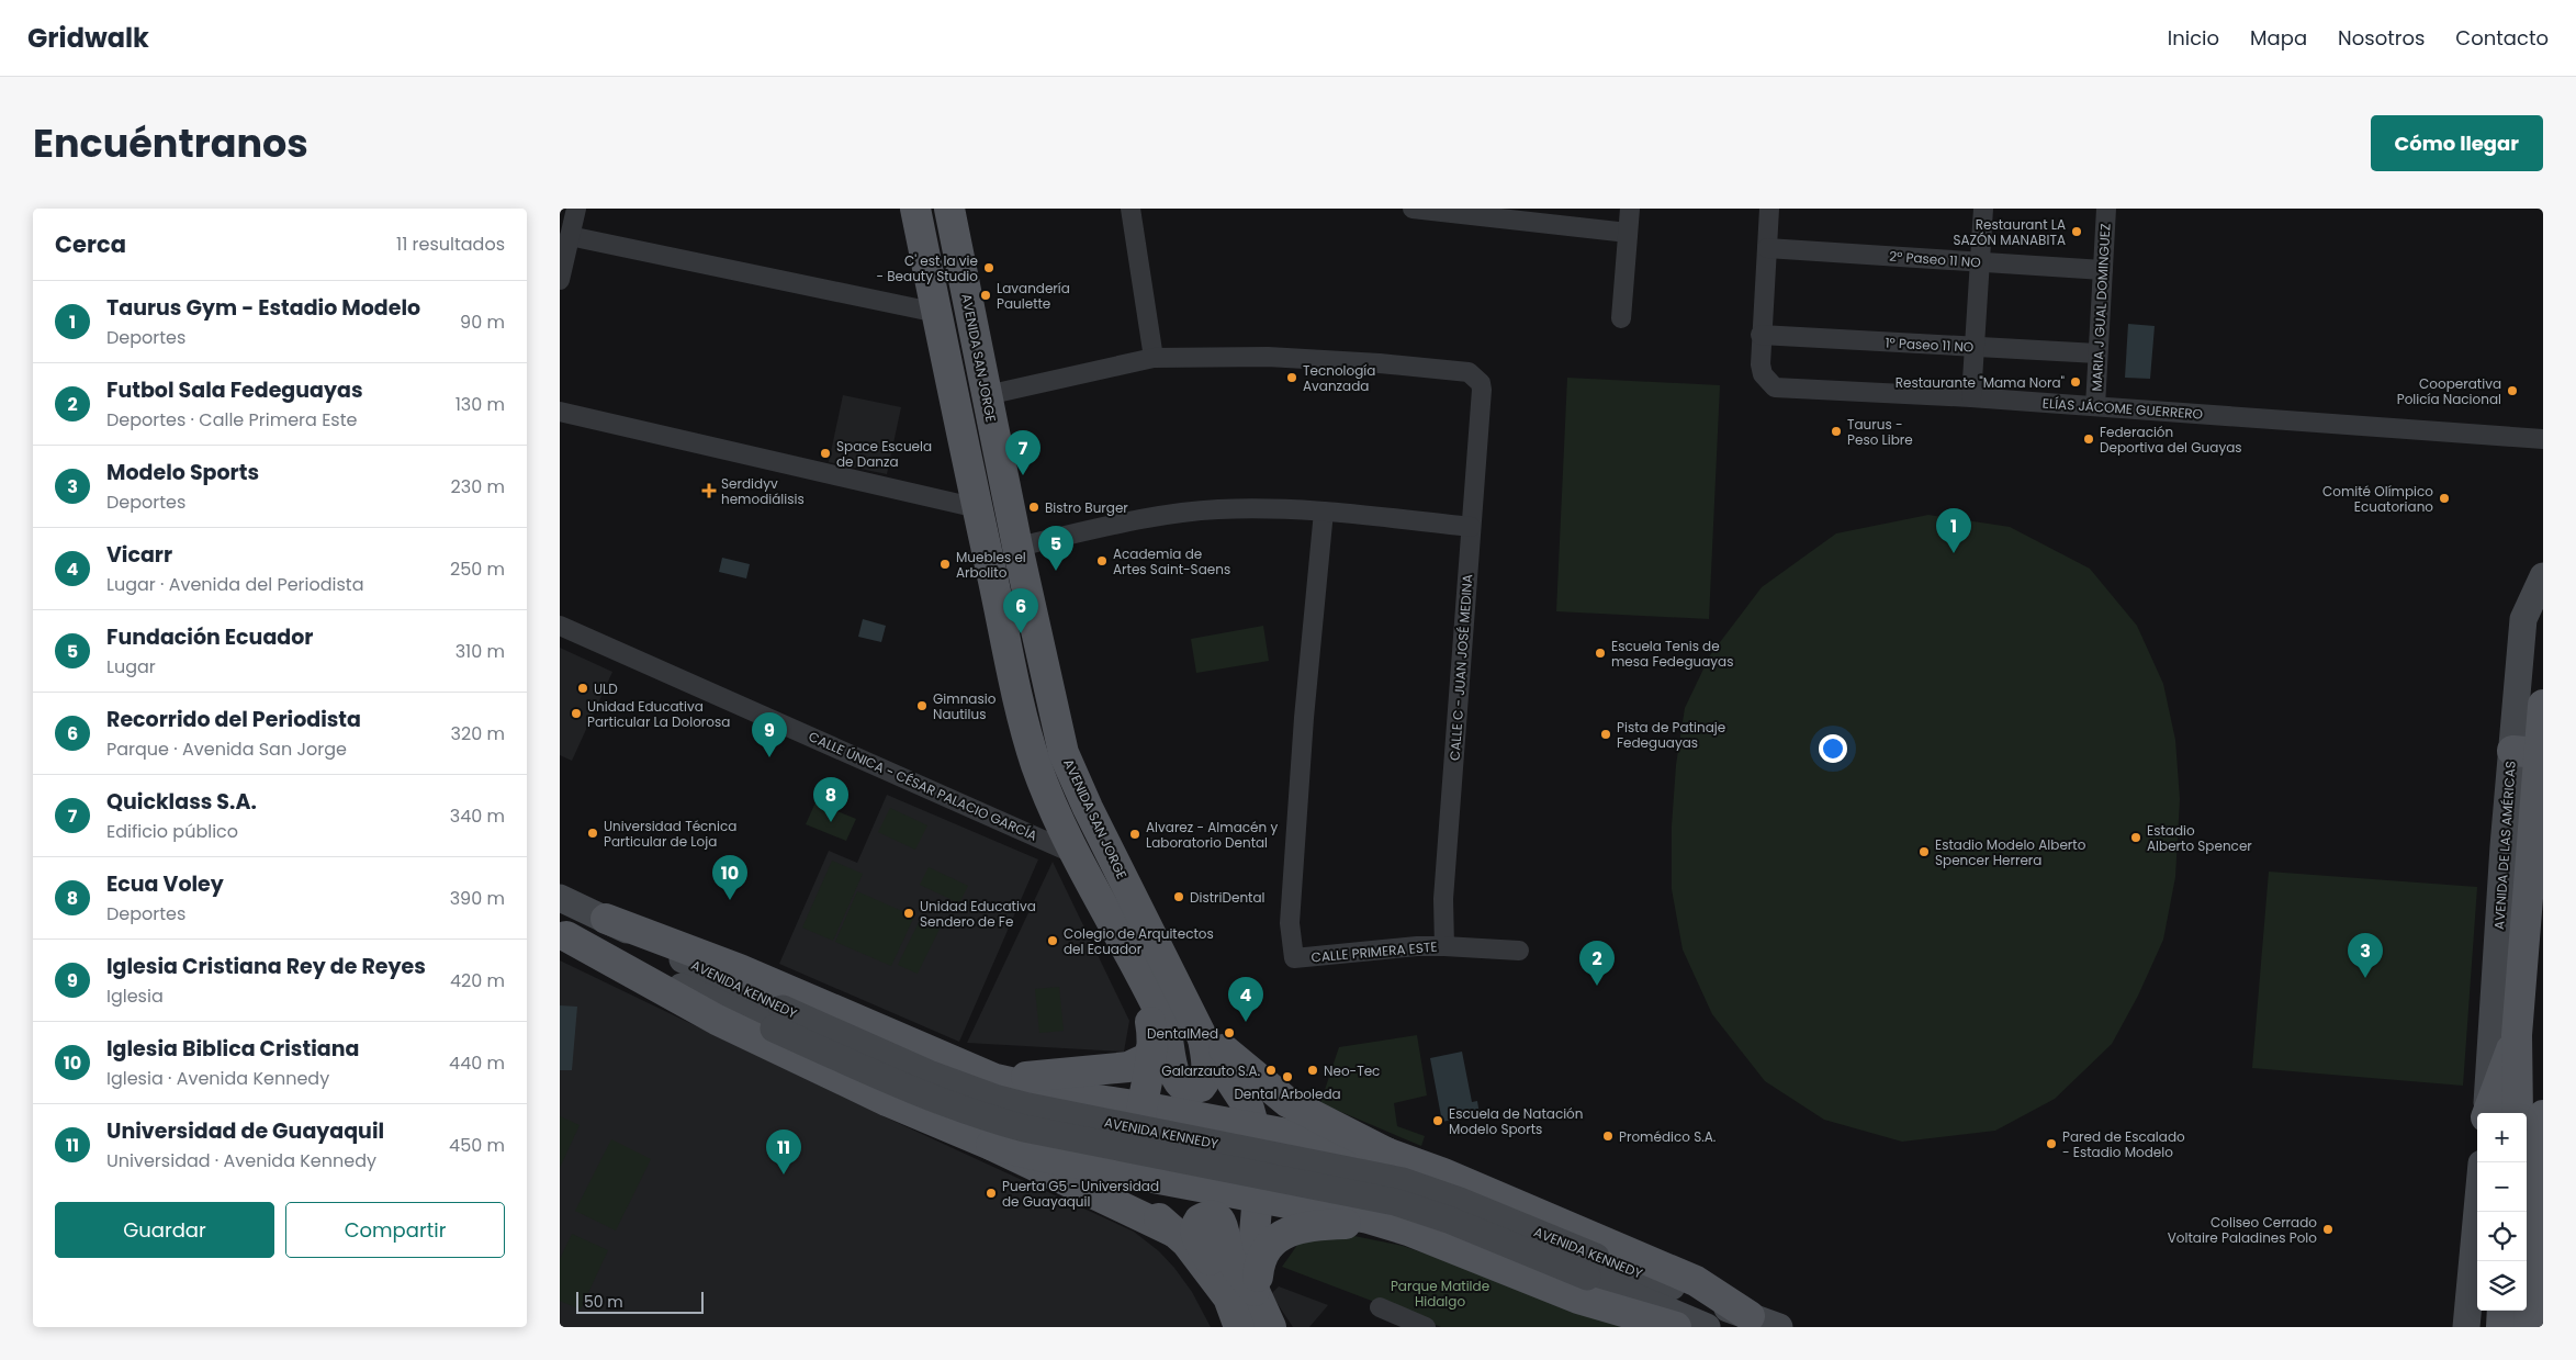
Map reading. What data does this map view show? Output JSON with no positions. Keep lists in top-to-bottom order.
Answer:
{
  "streets": {
    "main road": ["AVENIDA SAN JORGE", "AVENIDA DE LAS AMÉRICAS", "AVENIDA KENNEDY"],
    "street": [
      "2º Paseo 11 NO",
      "MARIA J GUAL DOMINGUEZ",
      "1º Paseo 11 NO",
      "ELÍAS JÁCOME GUERRERO",
      "CALLE C - JUAN JOSÉ MEDINA",
      "CALLE ÚNICA - CÉSAR PALACIO GARCÍA",
      "CALLE PRIMERA ESTE"
    ]
  },
  "crossings": [
    ["2º Paseo 11 NO", "MARIA J GUAL DOMINGUEZ"],
    ["MARIA J GUAL DOMINGUEZ", "1º Paseo 11 NO"],
    ["MARIA J GUAL DOMINGUEZ", "ELÍAS JÁCOME GUERRERO"],
    ["1º Paseo 11 NO", "ELÍAS JÁCOME GUERRERO"],
    ["CALLE C - JUAN JOSÉ MEDINA", "CALLE PRIMERA ESTE"]
  ],
  "parks": ["Parque Matilde Hidalgo"],
  "places": {
    "other": [
      "Restaurant LA SAZÓN MANABITA",
      "C' est la vie - Beauty Studio",
      "Lavandería Paulette",
      "Tecnología Avanzada",
      "Restaurante \"Mama Nora\"",
      "Cooperativa Policía Nacional",
      "Taurus - Peso Libre",
      "Federación Deportiva del Guayas",
      "Space Escuela de Danza",
      "Comité Olímpico Ecuatoriano",
      "Bistro Burger",
      "Academia de Artes Saint-Saens",
      "Muebles el Arbolito",
      "Escuela Tenis de mesa Fedeguayas",
      "ULD",
      "Gimnasio Nautilus",
      "Unidad Educativa Particular La Dolorosa",
      "Pista de Patinaje Fedeguayas",
      "Universidad Técnica Particular de Loja",
      "Alvarez - Almacén y Laboratorio Dental",
      "Estadio Alberto Spencer",
      "Estadio Modelo Alberto Spencer Herrera",
      "DistriDental",
      "Unidad Educativa Sendero de Fe",
      "Colegio de Arquitectos del Ecuador",
      "DentalMed",
      "Galarzauto S.A.",
      "Neo-Tec",
      "Dental Arboleda",
      "Escuela de Natación Modelo Sports",
      "Promédico S.A.",
      "Pared de Escalado - Estadio Modelo",
      "Puerta G5 - Universidad de Guayaquil",
      "Coliseo Cerrado Voltaire Paladines Polo"
    ],
    "health": ["Serdidyv hemodiálisis"]
  },
  "scale_bar": "50 m",
  "page": {
    "header": "Gridwalk",
    "nav": [
      "Inicio",
      "Mapa",
      "Nosotros",
      "Contacto"
    ],
    "title": "Encuéntranos",
    "buttons": [
      "Cómo llegar",
      ["Guardar", "Compartir"]
    ],
    "heading": ["Cerca", "11 resultados"],
    "list": [
      {
        "mark": "1",
        "name": "Taurus Gym - Estadio Modelo",
        "note": "Deportes",
        "value": "90 m"
      },
      {
        "mark": "2",
        "name": "Futbol Sala Fedeguayas",
        "note": "Deportes · Calle Primera Este",
        "value": "130 m"
      },
      {
        "mark": "3",
        "name": "Modelo Sports",
        "note": "Deportes",
        "value": "230 m"
      },
      {
        "mark": "4",
        "name": "Vicarr",
        "note": "Lugar · Avenida del Periodista",
        "value": "250 m"
      },
      {
        "mark": "5",
        "name": "Fundación Ecuador",
        "note": "Lugar",
        "value": "310 m"
      },
      {
        "mark": "6",
        "name": "Recorrido del Periodista",
        "note": "Parque · Avenida San Jorge",
        "value": "320 m"
      },
      {
        "mark": "7",
        "name": "Quicklass S.A.",
        "note": "Edificio público",
        "value": "340 m"
      },
      {
        "mark": "8",
        "name": "Ecua Voley",
        "note": "Deportes",
        "value": "390 m"
      },
      {
        "mark": "9",
        "name": "Iglesia Cristiana Rey de Reyes",
        "note": "Iglesia",
        "value": "420 m"
      },
      {
        "mark": "10",
        "name": "Iglesia Biblica Cristiana",
        "note": "Iglesia · Avenida Kennedy",
        "value": "440 m"
      },
      {
        "mark": "11",
        "name": "Universidad de Guayaquil",
        "note": "Universidad · Avenida Kennedy",
        "value": "450 m"
      }
    ],
    "pins": [
      "7",
      "1",
      "5",
      "6",
      "9",
      "8",
      "10",
      "3",
      "2",
      "4",
      "11"
    ],
    "map_buttons": ["+", "−"],
    "scale": "50 m"
  }
}
